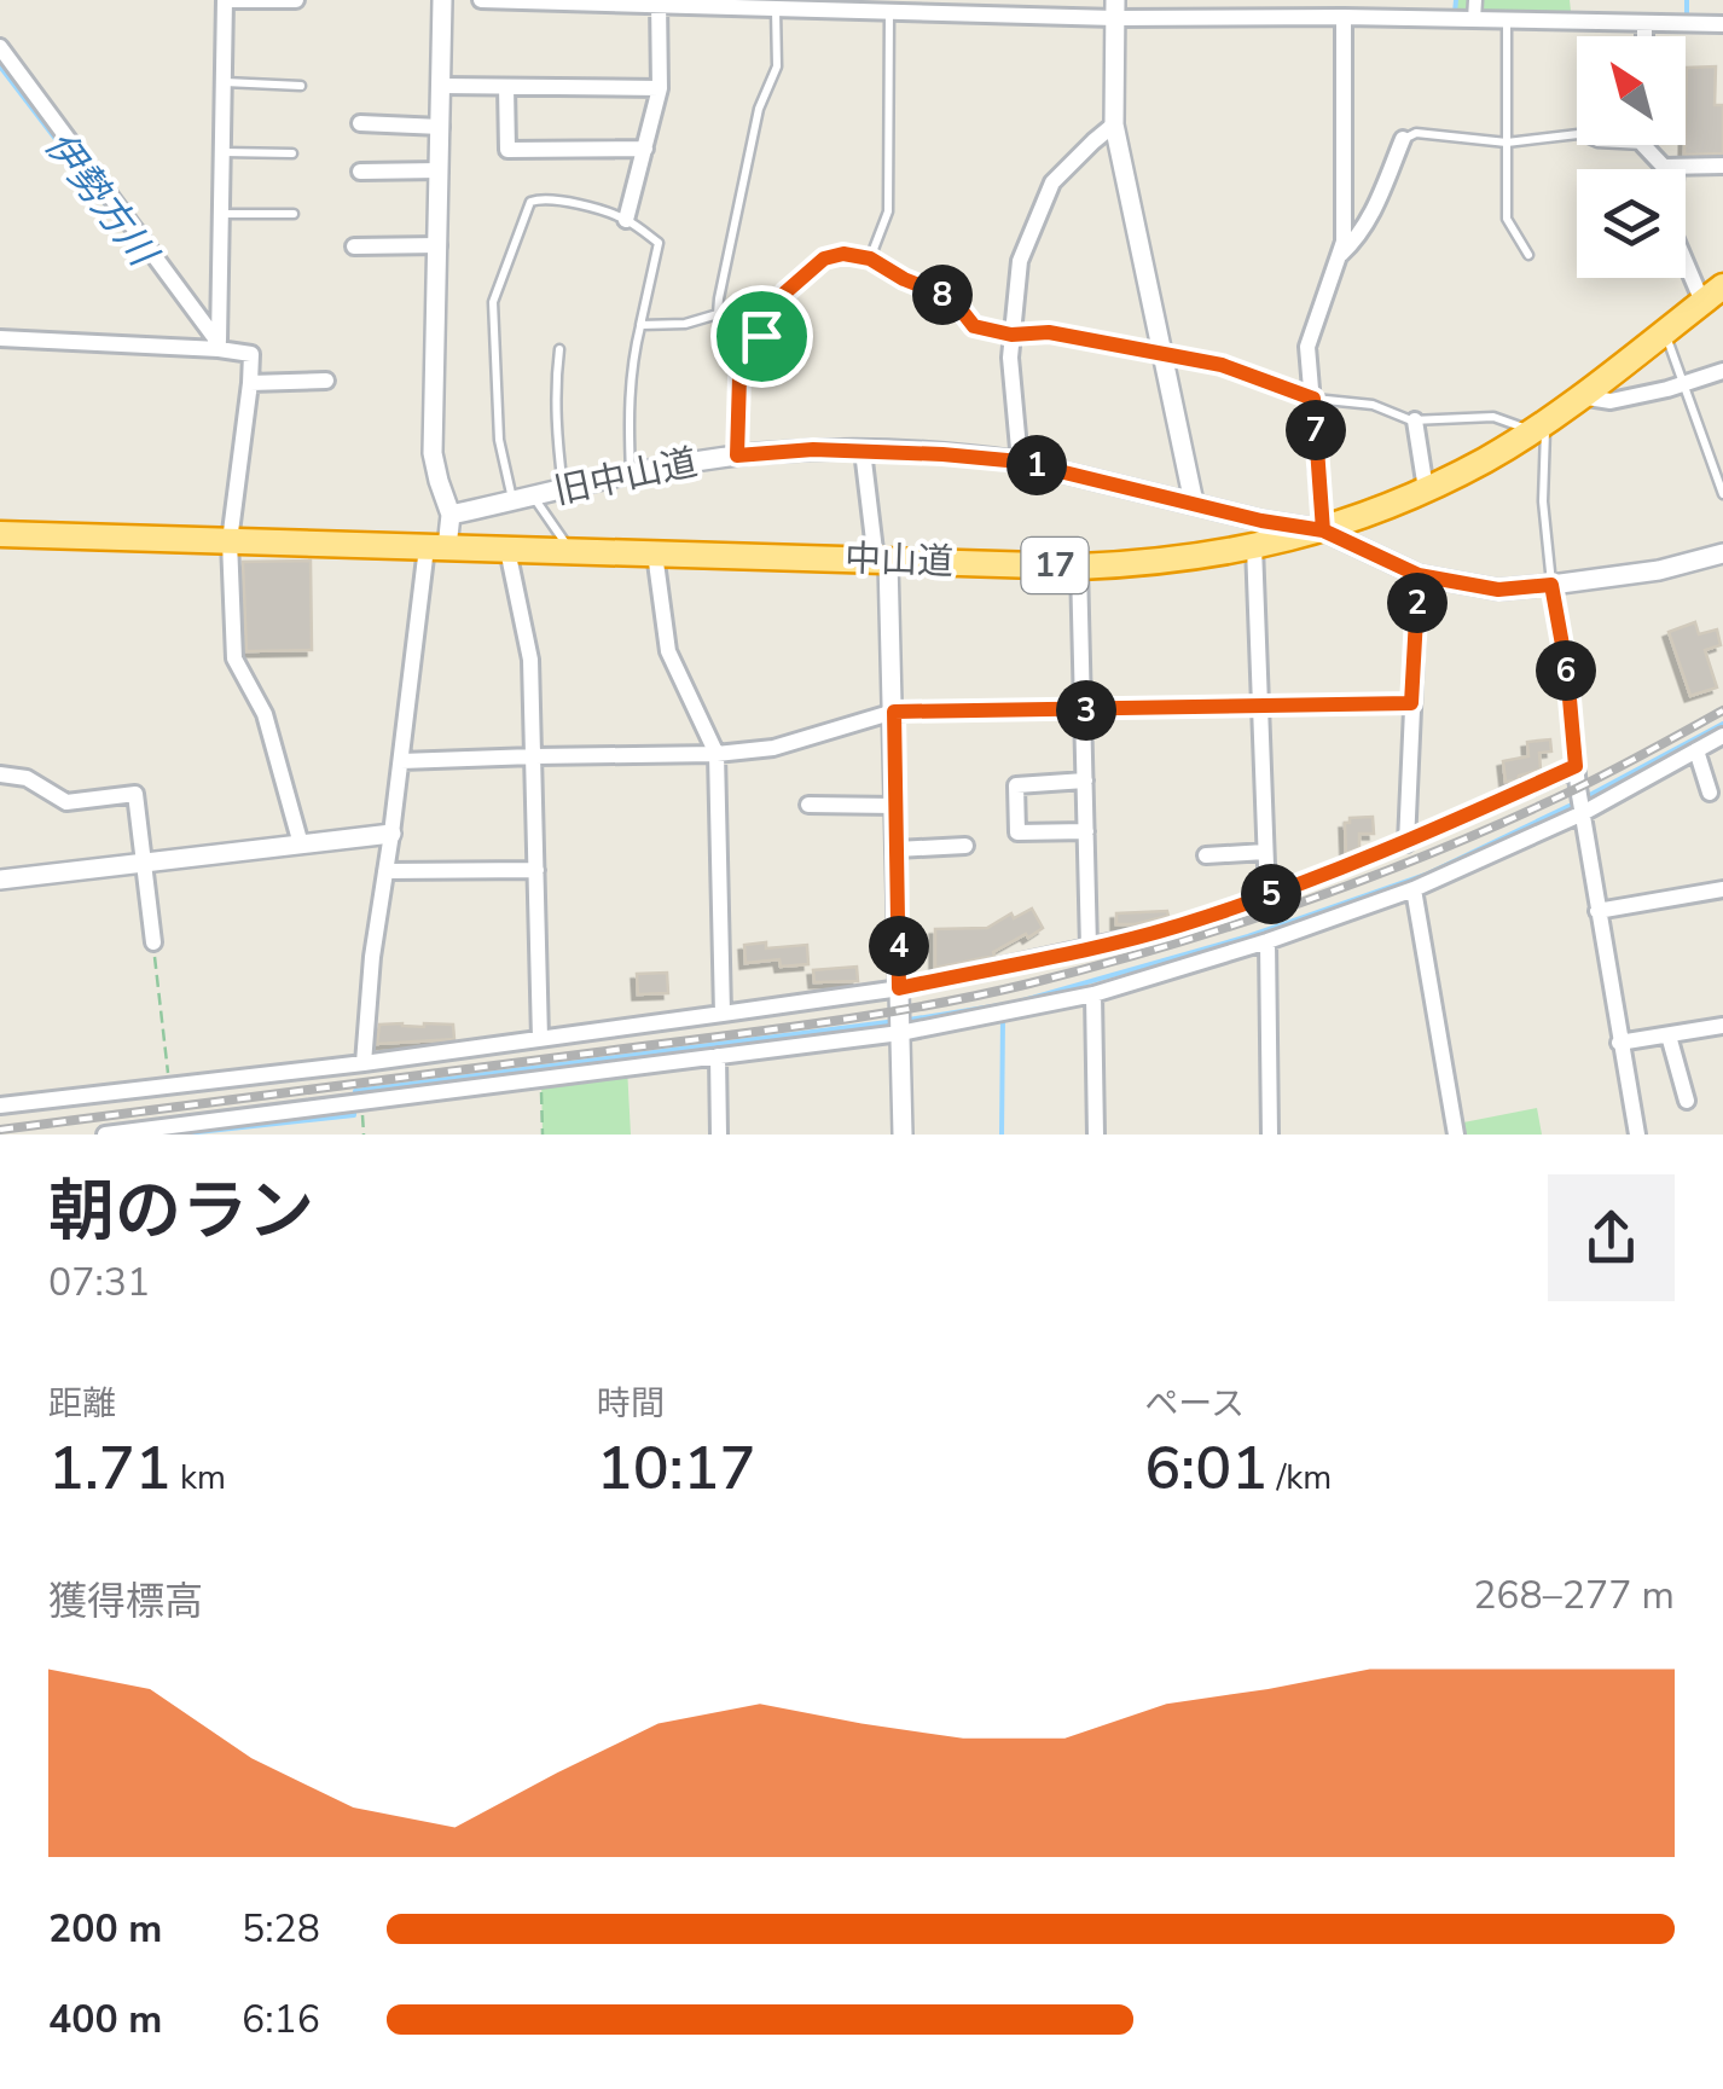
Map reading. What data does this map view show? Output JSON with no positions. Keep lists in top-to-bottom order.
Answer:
{
  "streets": {
    "highway": ["中山道", "17"],
    "street": ["旧中山道"]
  },
  "crossings": [
    ["旧中山道", "中山道"]
  ],
  "water": ["伊勢方川"],
  "north": "top left",
  "page": {
    "pins": [
      "8",
      "7",
      "1",
      "2",
      "6",
      "3",
      "5",
      "4"
    ],
    "heading": ["朝のラン", "07:31"],
    "stats": [
      ["距離", "1.71 km"],
      ["時間", "10:17"],
      ["ペース", "6:01 /km"]
    ],
    "chart": ["獲得標高", "268–277 m"],
    "list": [
      {
        "name": "200 m",
        "note": "5:28"
      },
      {
        "name": "400 m",
        "note": "6:16"
      }
    ]
  }
}
